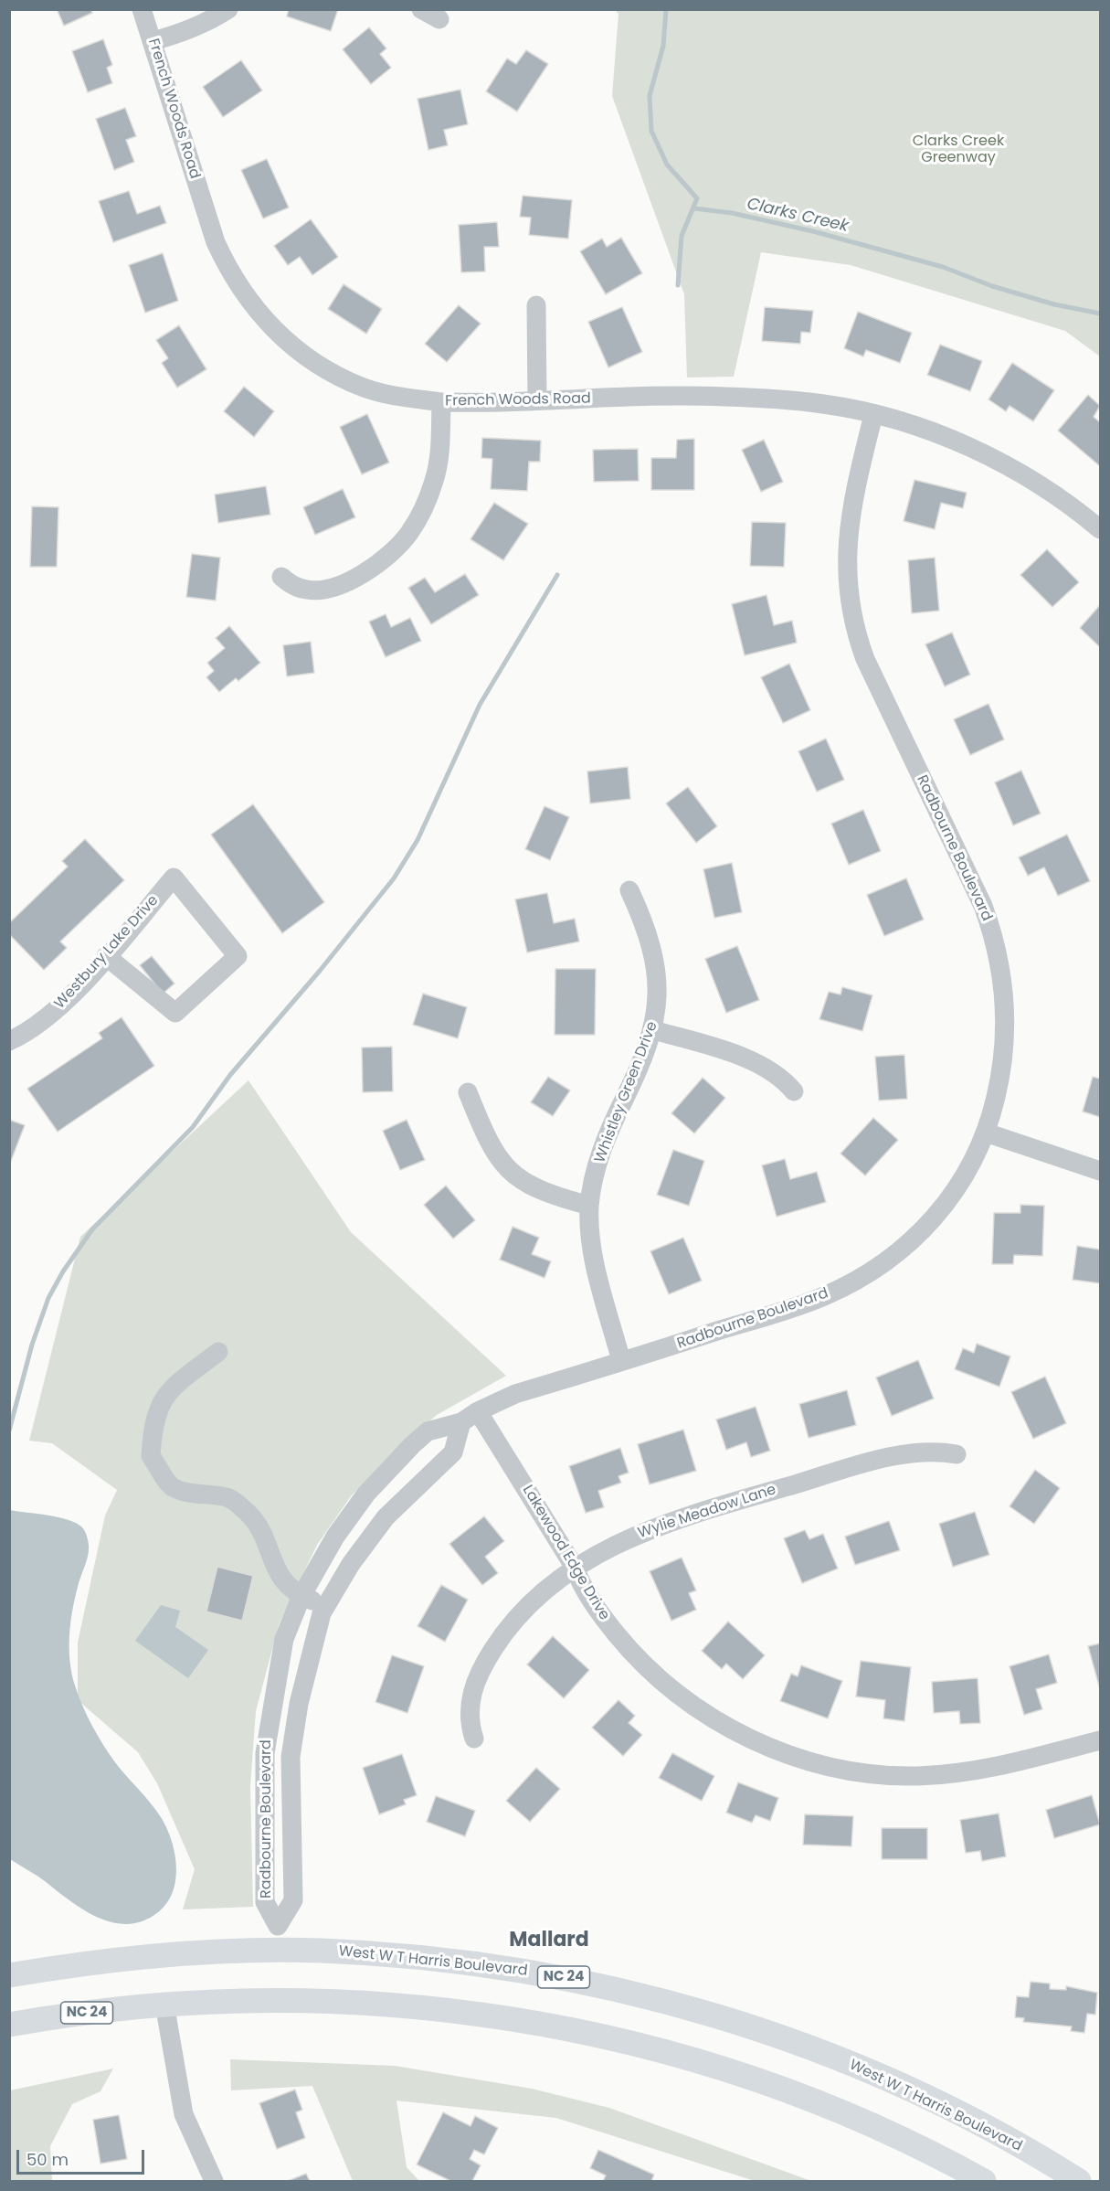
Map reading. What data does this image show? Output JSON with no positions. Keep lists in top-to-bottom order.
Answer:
{
  "streets": {
    "main road": ["West W T Harris Boulevard", "NC 24"],
    "street": [
      "French Woods Road",
      "Radbourne Boulevard",
      "Westbury Lake Drive",
      "Whistley Green Drive",
      "Wylie Meadow Lane",
      "Lakewood Edge Drive"
    ]
  },
  "crossings": [
    ["French Woods Road", "Radbourne Boulevard"],
    ["Radbourne Boulevard", "Whistley Green Drive"],
    ["Radbourne Boulevard", "Lakewood Edge Drive"],
    ["Radbourne Boulevard", "West W T Harris Boulevard"],
    ["Wylie Meadow Lane", "Lakewood Edge Drive"]
  ],
  "districts": ["Mallard"],
  "water": ["Clarks Creek"],
  "parks": ["Clarks Creek Greenway"],
  "scale_bar": "50 m"
}
